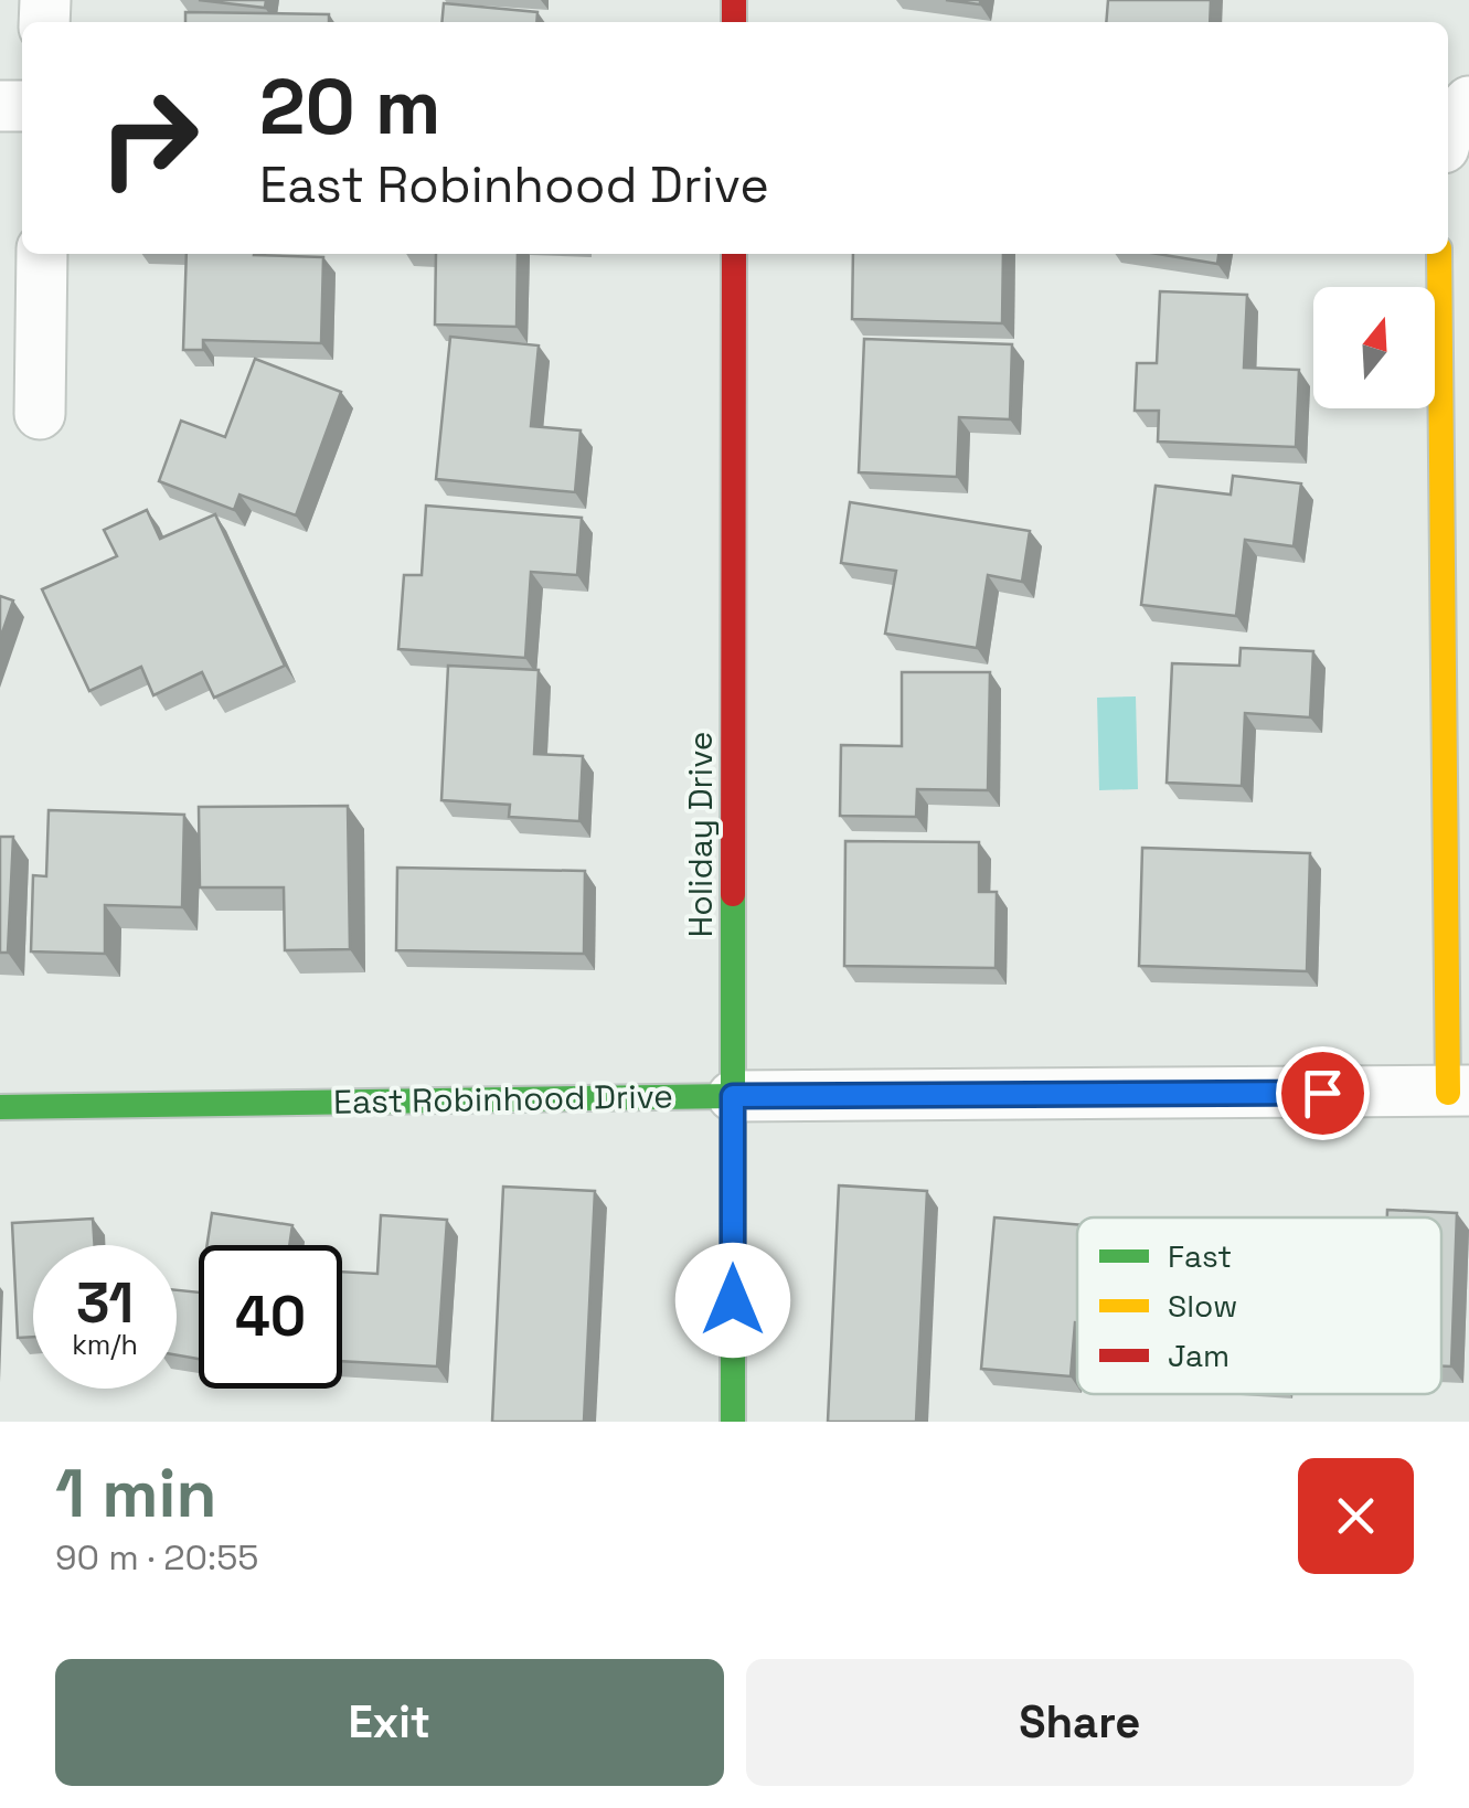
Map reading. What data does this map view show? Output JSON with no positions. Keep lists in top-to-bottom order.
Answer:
{
  "streets": {
    "street": ["Holiday Drive", "East Robinhood Drive"]
  },
  "crossings": [
    ["Holiday Drive", "East Robinhood Drive"]
  ],
  "legend": ["Fast", "Slow", "Jam"],
  "north": "top",
  "page": {
    "turn": ["20 m", "East Robinhood Drive"],
    "speed": "31 km/h",
    "limit": "40",
    "heading": ["1 min", "90 m · 20:55"],
    "buttons": ["Exit", "Share"]
  }
}
